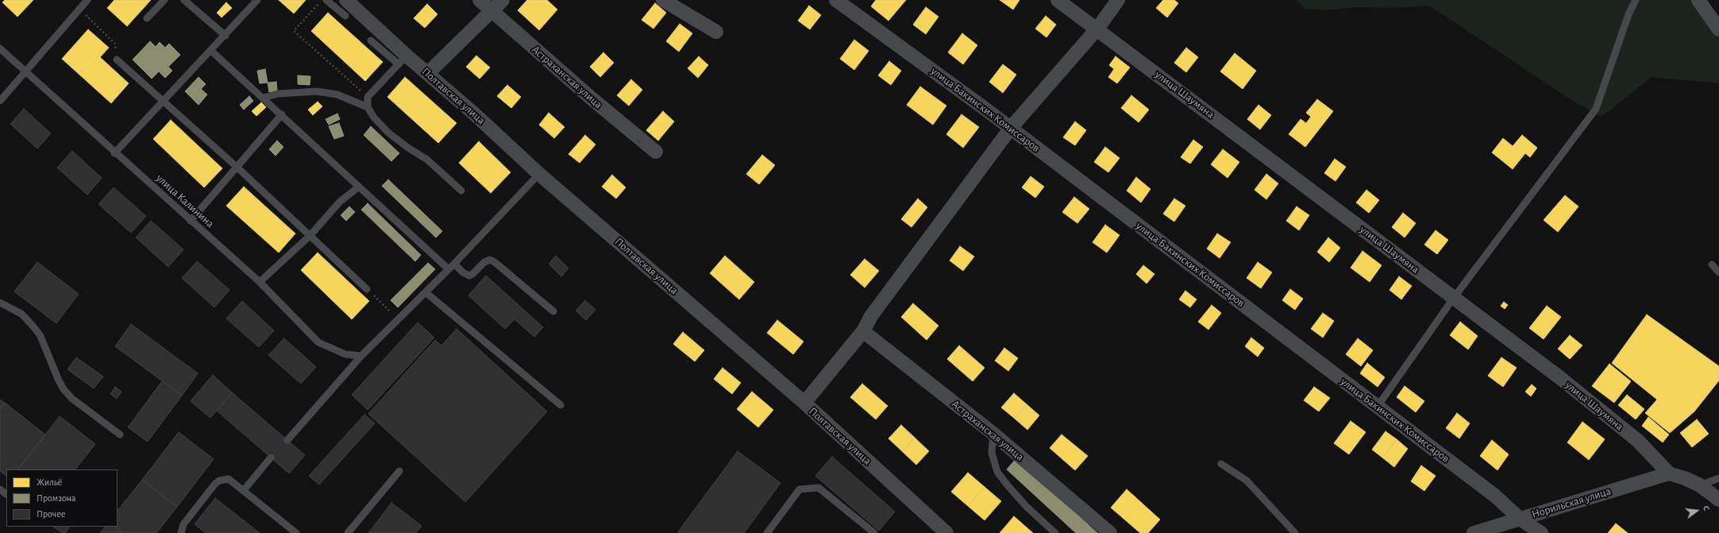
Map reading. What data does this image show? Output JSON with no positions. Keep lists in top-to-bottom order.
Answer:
{
  "streets": {
    "street": [
      "Астраханская улица",
      "улица Шаумяна",
      "Полтавская улица",
      "улица Бакинских Комиссаров",
      "Норильская улица"
    ],
    "lane": ["улица Калинина"]
  },
  "crossings": [
    ["улица Шаумяна", "Норильская улица"],
    ["улица Бакинских Комиссаров", "Норильская улица"]
  ],
  "legend": ["Жильё", "Промзона", "Прочее"],
  "north": "right"
}
